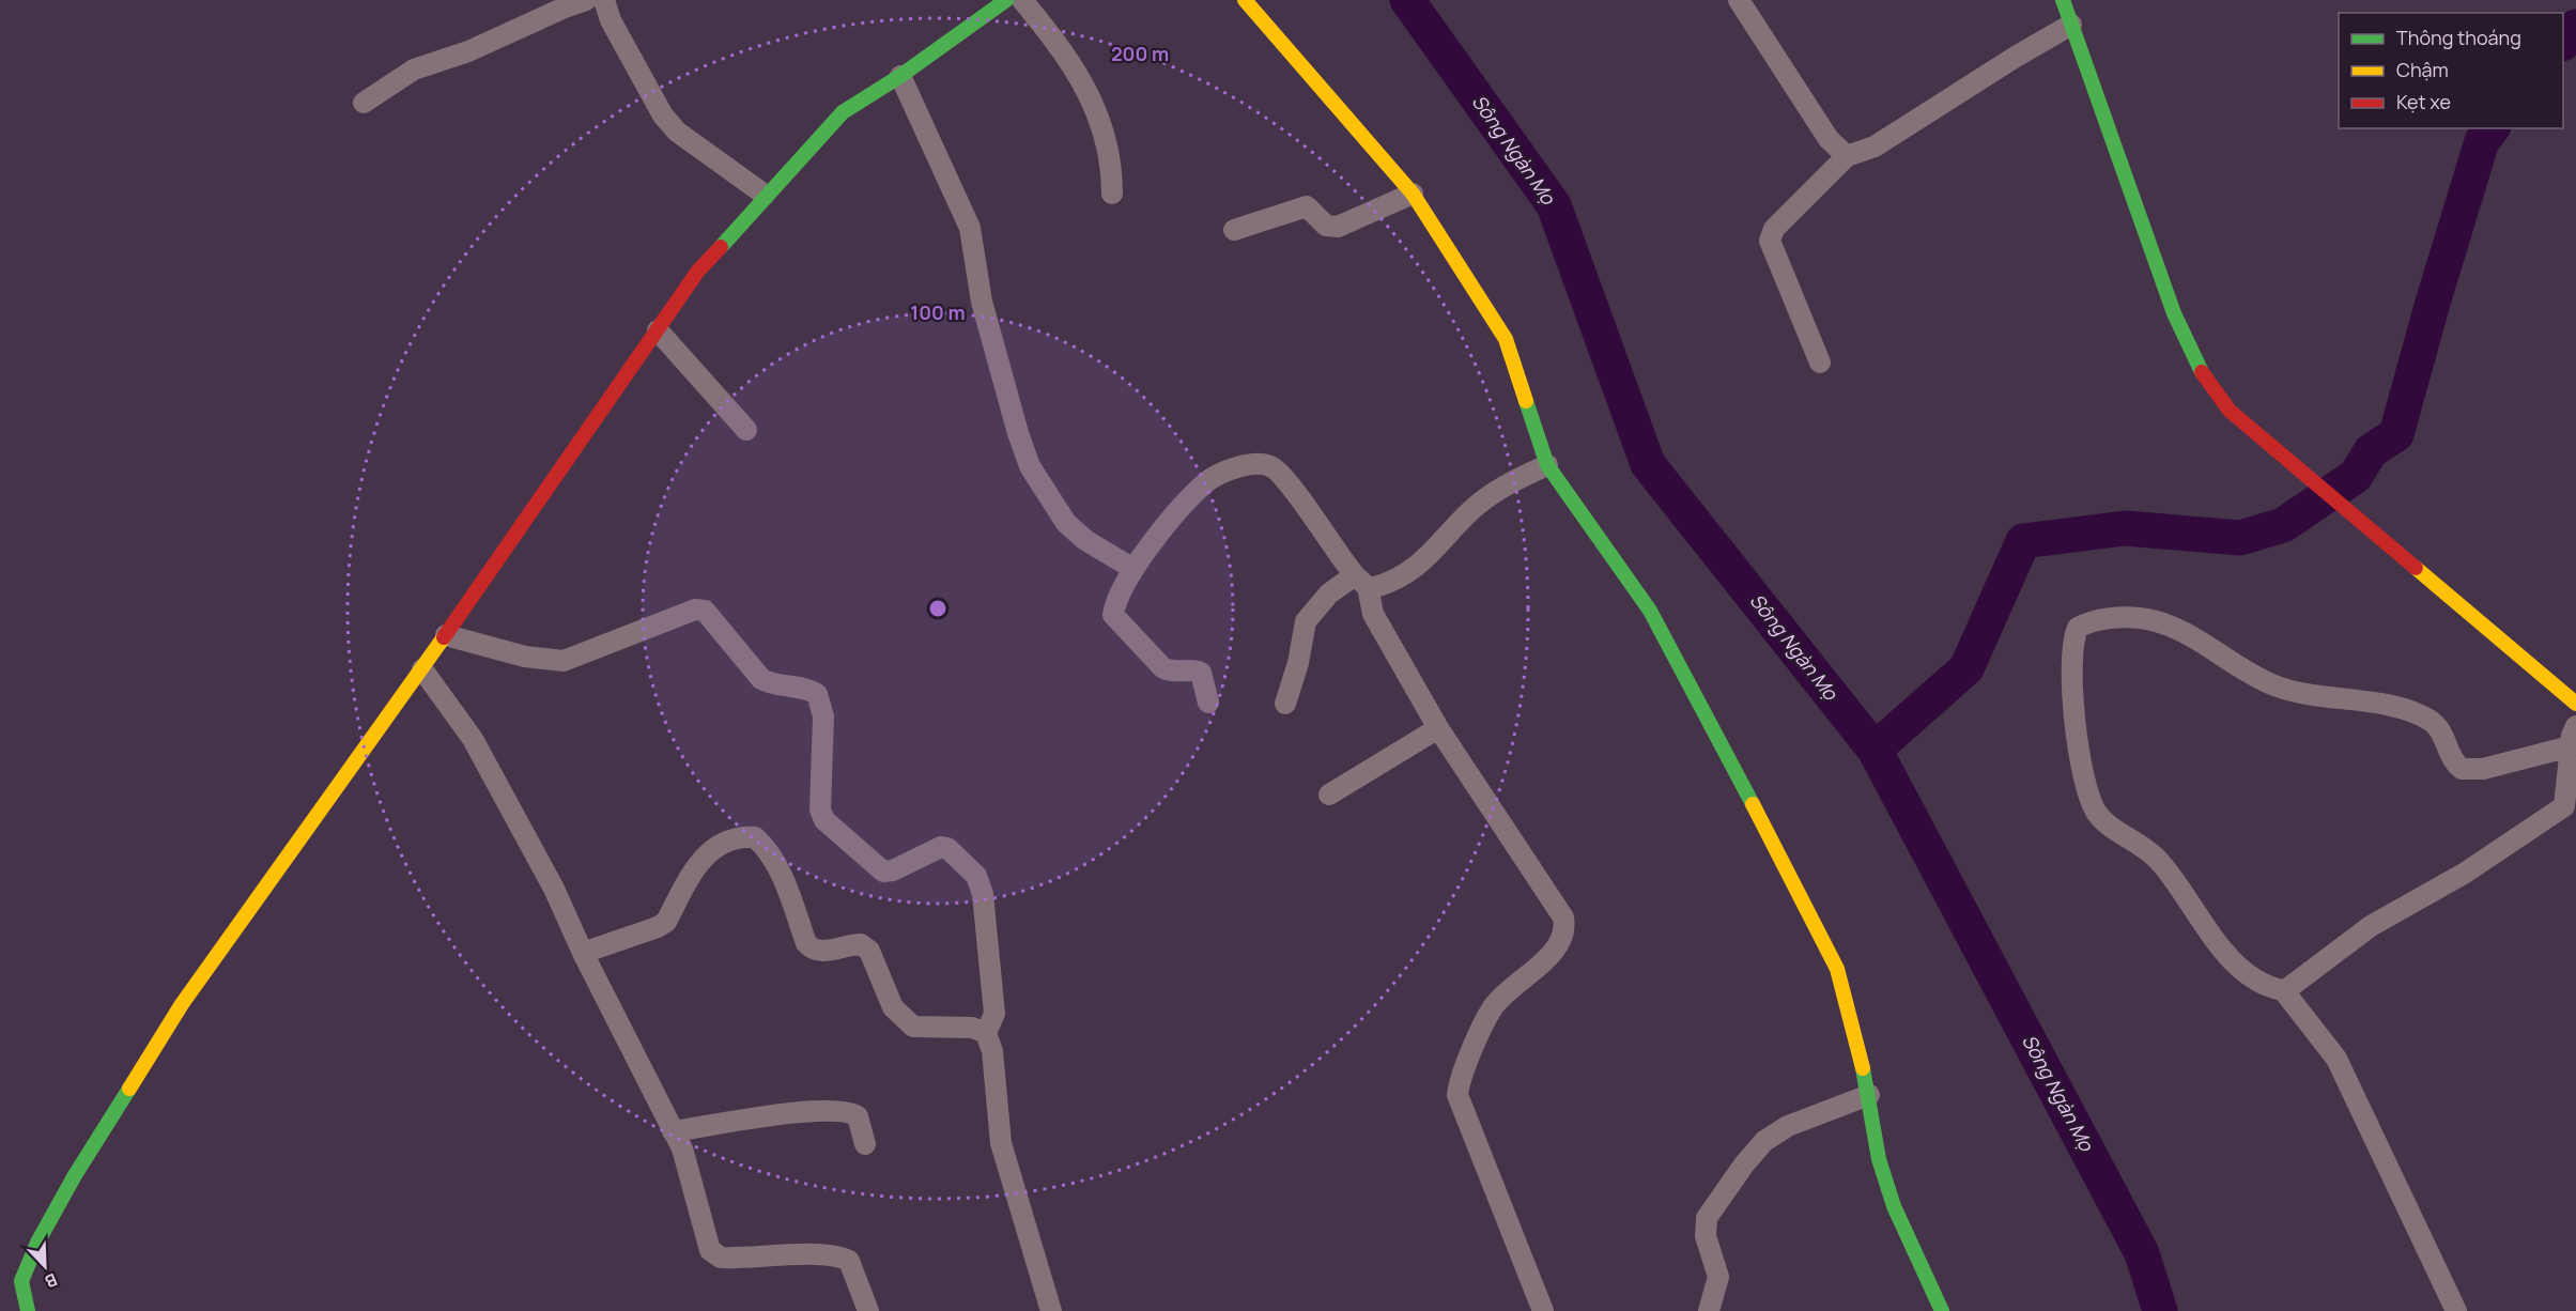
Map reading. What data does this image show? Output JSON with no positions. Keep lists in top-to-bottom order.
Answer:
{
  "water": ["Sông Ngàn Mọ"],
  "legend": ["Thông thoáng", "Chậm", "Kẹt xe"],
  "north": "bottom right",
  "rings": ["200 m", "100 m"]
}
